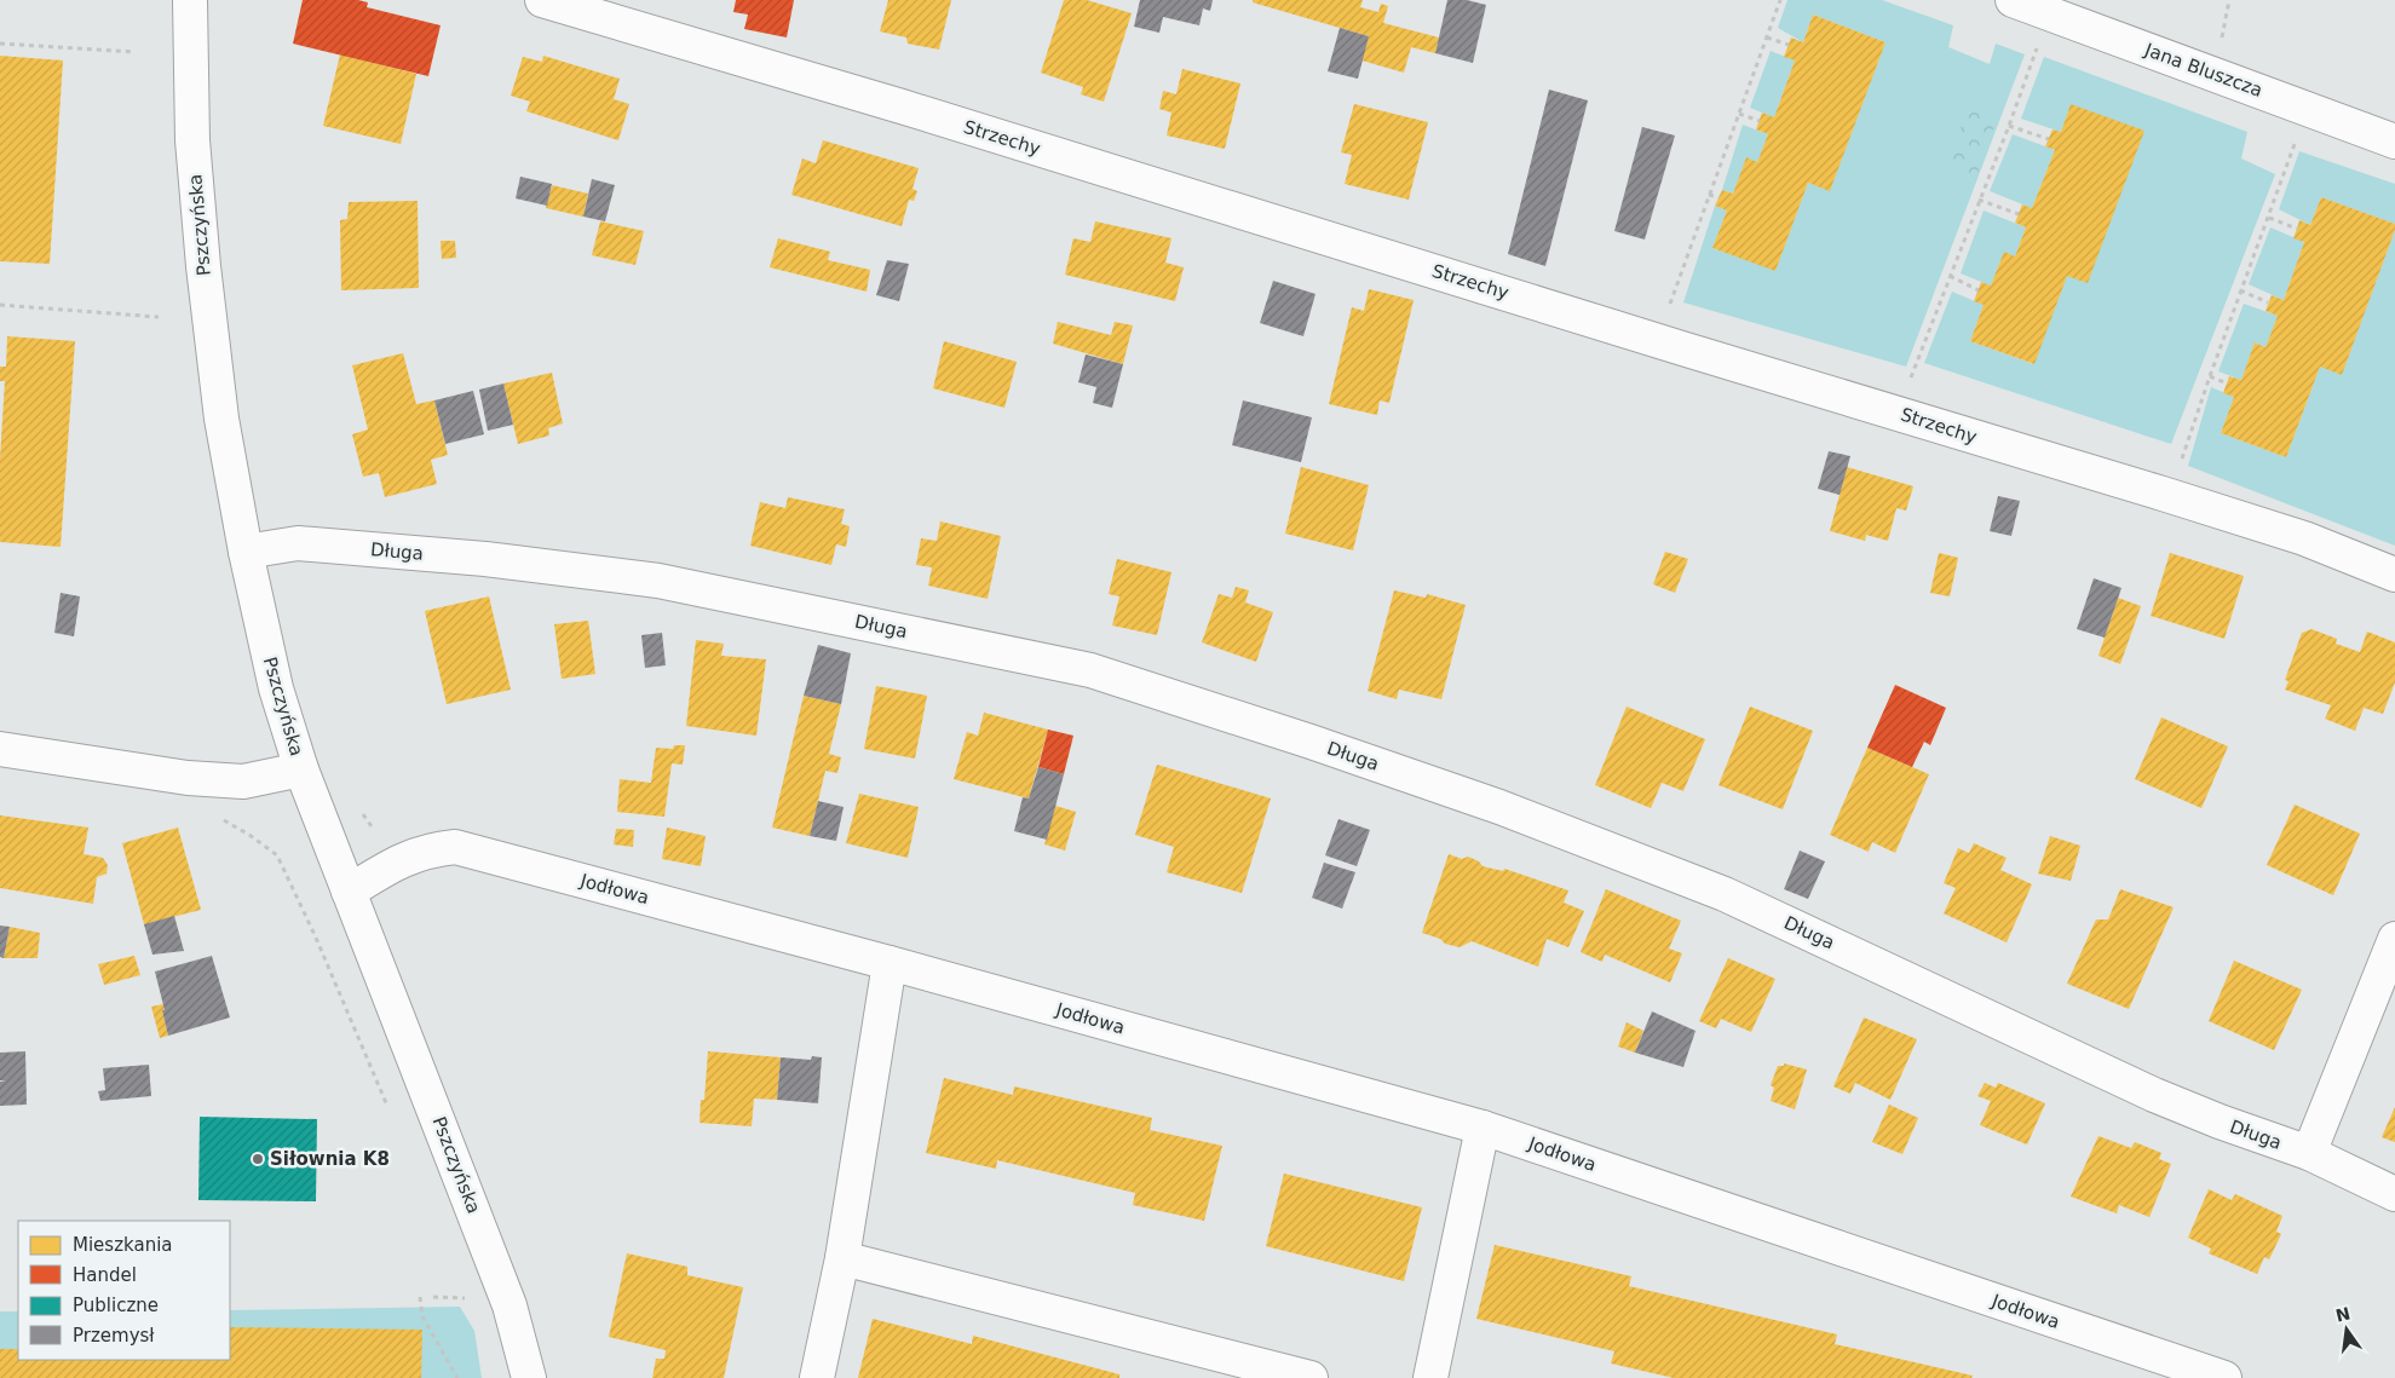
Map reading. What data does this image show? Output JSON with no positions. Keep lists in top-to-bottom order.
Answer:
{
  "streets": {
    "street": [
      "Jana Bluszcza",
      "Strzechy",
      "Pszczyńska",
      "Długa",
      "Jodłowa"
    ]
  },
  "crossings": [
    ["Pszczyńska", "Długa"],
    ["Pszczyńska", "Jodłowa"]
  ],
  "places": ["Siłownia K8"],
  "legend": [
    "Mieszkania",
    "Handel",
    "Publiczne",
    "Przemysł"
  ],
  "north": "top"
}
